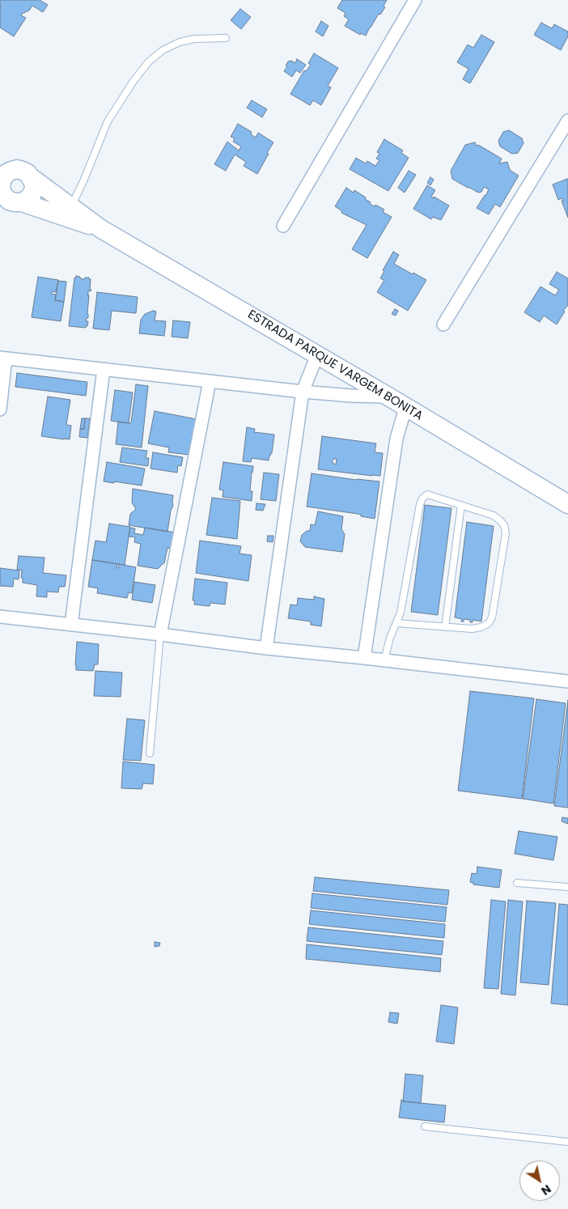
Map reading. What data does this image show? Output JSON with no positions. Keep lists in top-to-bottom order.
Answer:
{
  "streets": {
    "main road": ["ESTRADA PARQUE VARGEM BONITA"]
  },
  "north": "bottom right"
}
